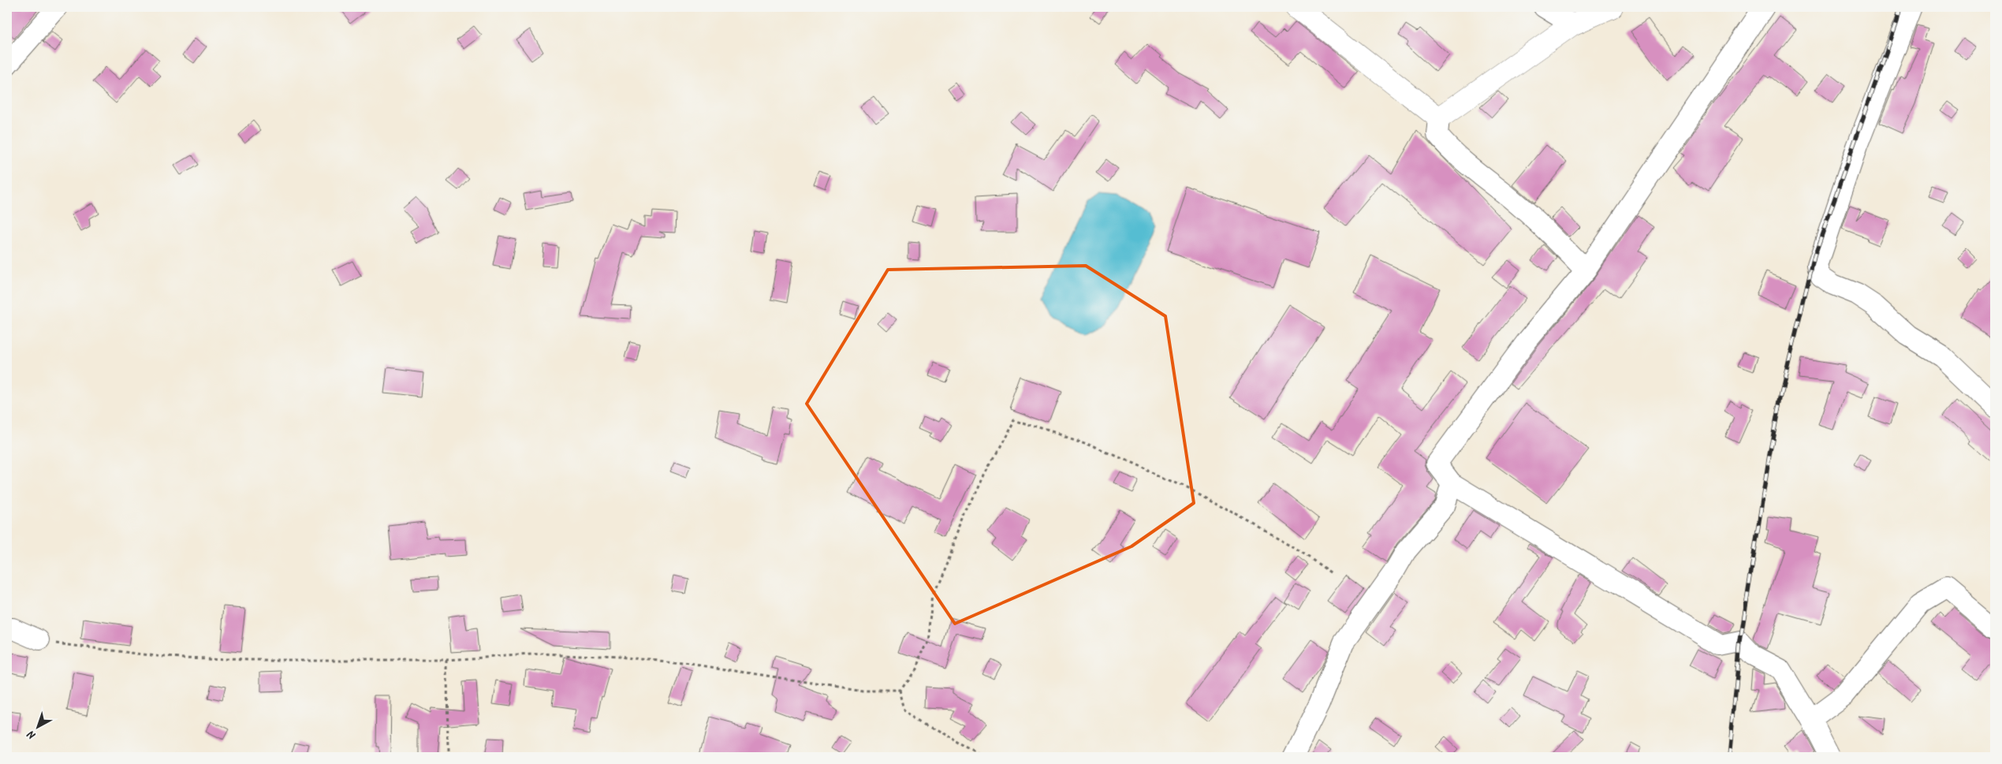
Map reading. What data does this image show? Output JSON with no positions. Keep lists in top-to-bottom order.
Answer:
{
  "north": "bottom left"
}
